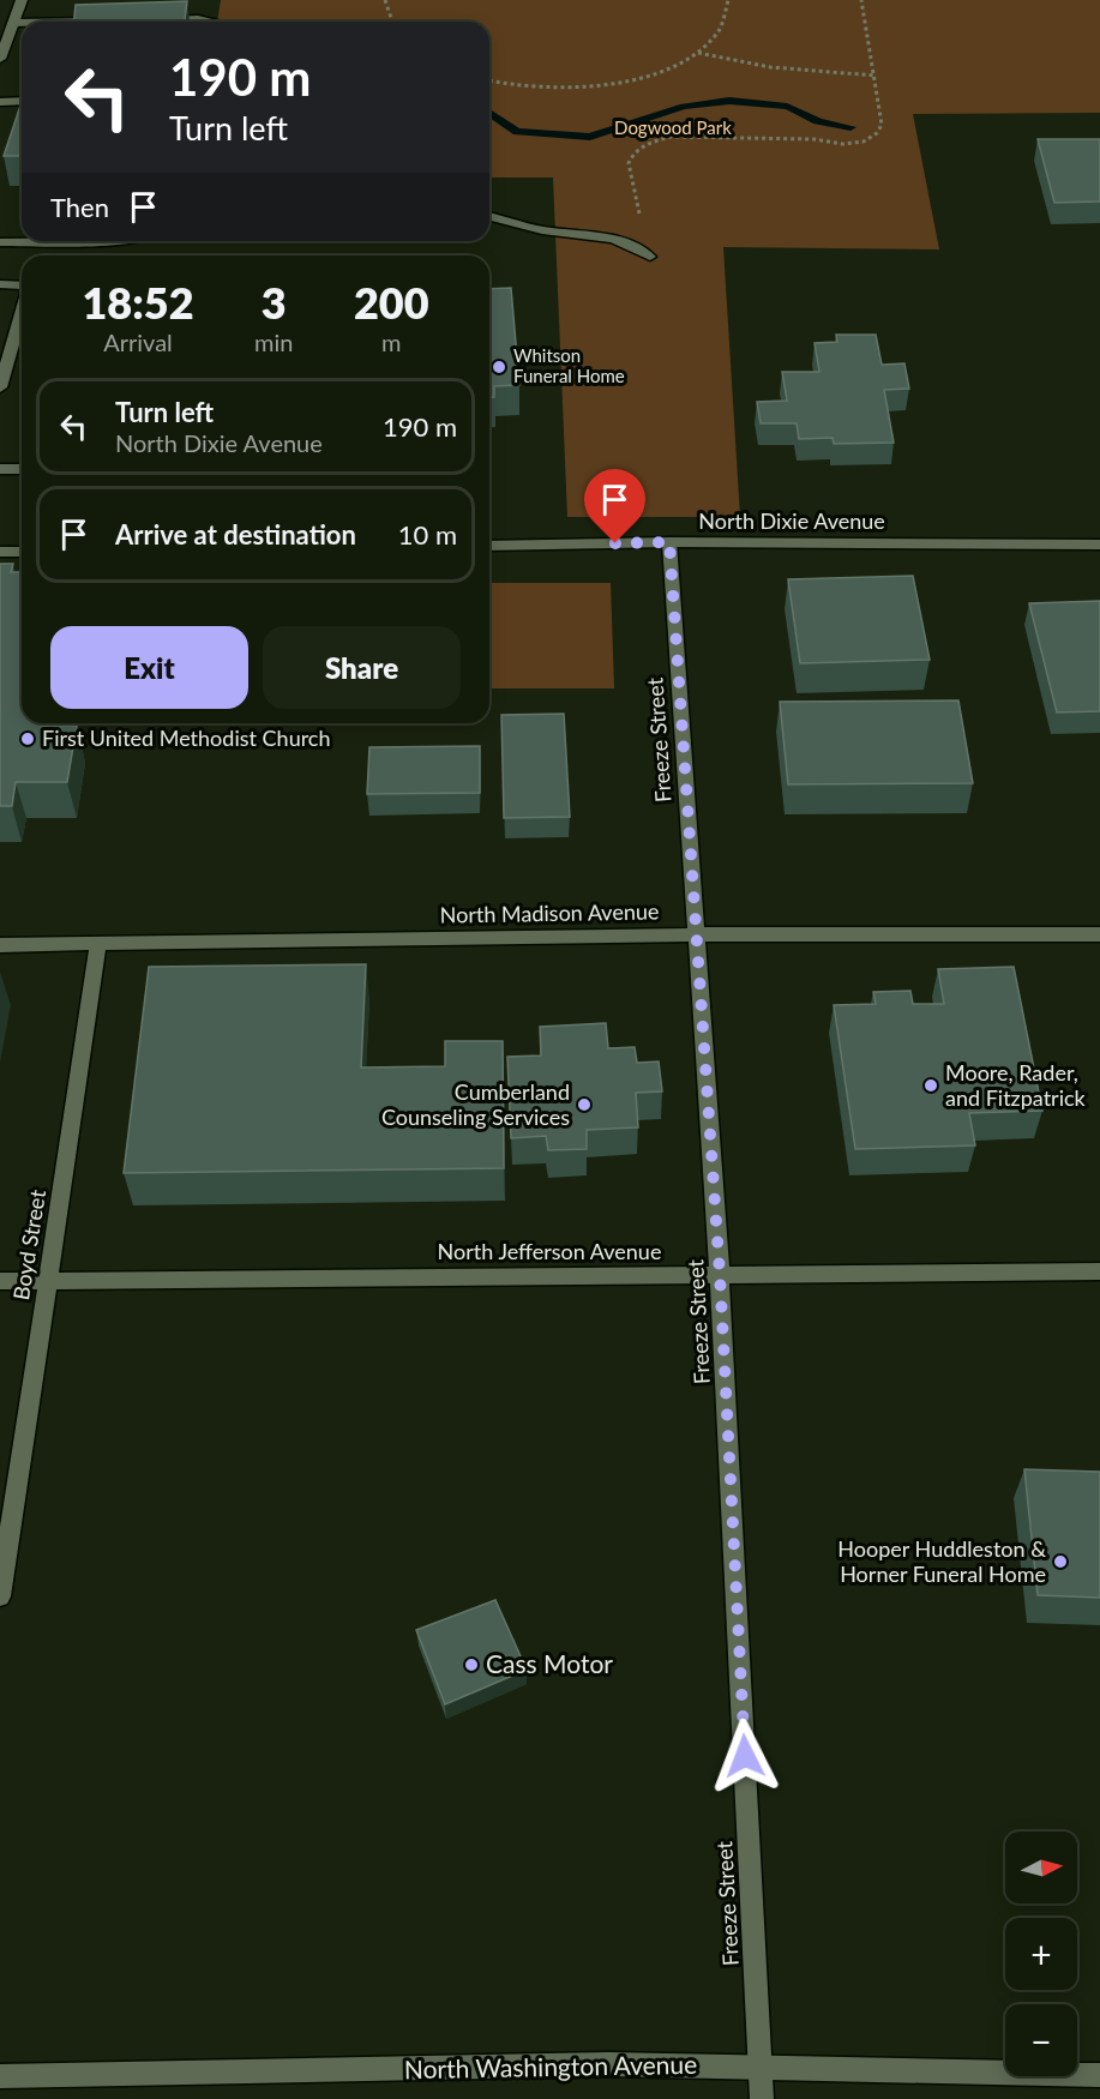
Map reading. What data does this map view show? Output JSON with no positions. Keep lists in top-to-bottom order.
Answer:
{
  "streets": {
    "street": [
      "North Dixie Avenue",
      "Freeze Street",
      "North Madison Avenue",
      "Boyd Street",
      "North Jefferson Avenue",
      "North Washington Avenue"
    ]
  },
  "crossings": [
    ["North Dixie Avenue", "Freeze Street"],
    ["Freeze Street", "North Madison Avenue"],
    ["Freeze Street", "North Jefferson Avenue"],
    ["Freeze Street", "North Washington Avenue"],
    ["North Madison Avenue", "Boyd Street"],
    ["Boyd Street", "North Jefferson Avenue"]
  ],
  "parks": ["Dogwood Park"],
  "places": [
    "Whitson Funeral Home",
    "First United Methodist Church",
    "Moore, Rader, and Fitzpatrick",
    "Cumberland Counseling Services",
    "Hooper Huddleston & Horner Funeral Home",
    "Cass Motor"
  ],
  "north": "right",
  "page": {
    "turn": ["190 m", "Turn left"],
    "then": "Then",
    "eta": [
      "18:52",
      "Arrival",
      "3",
      "min",
      "200",
      "m"
    ],
    "list": [
      {
        "name": "Turn left",
        "note": "North Dixie Avenue",
        "value": "190 m"
      },
      {
        "name": "Arrive at destination",
        "value": "10 m"
      }
    ],
    "buttons": ["Exit", "Share"],
    "map_buttons": ["+", "−"]
  }
}
